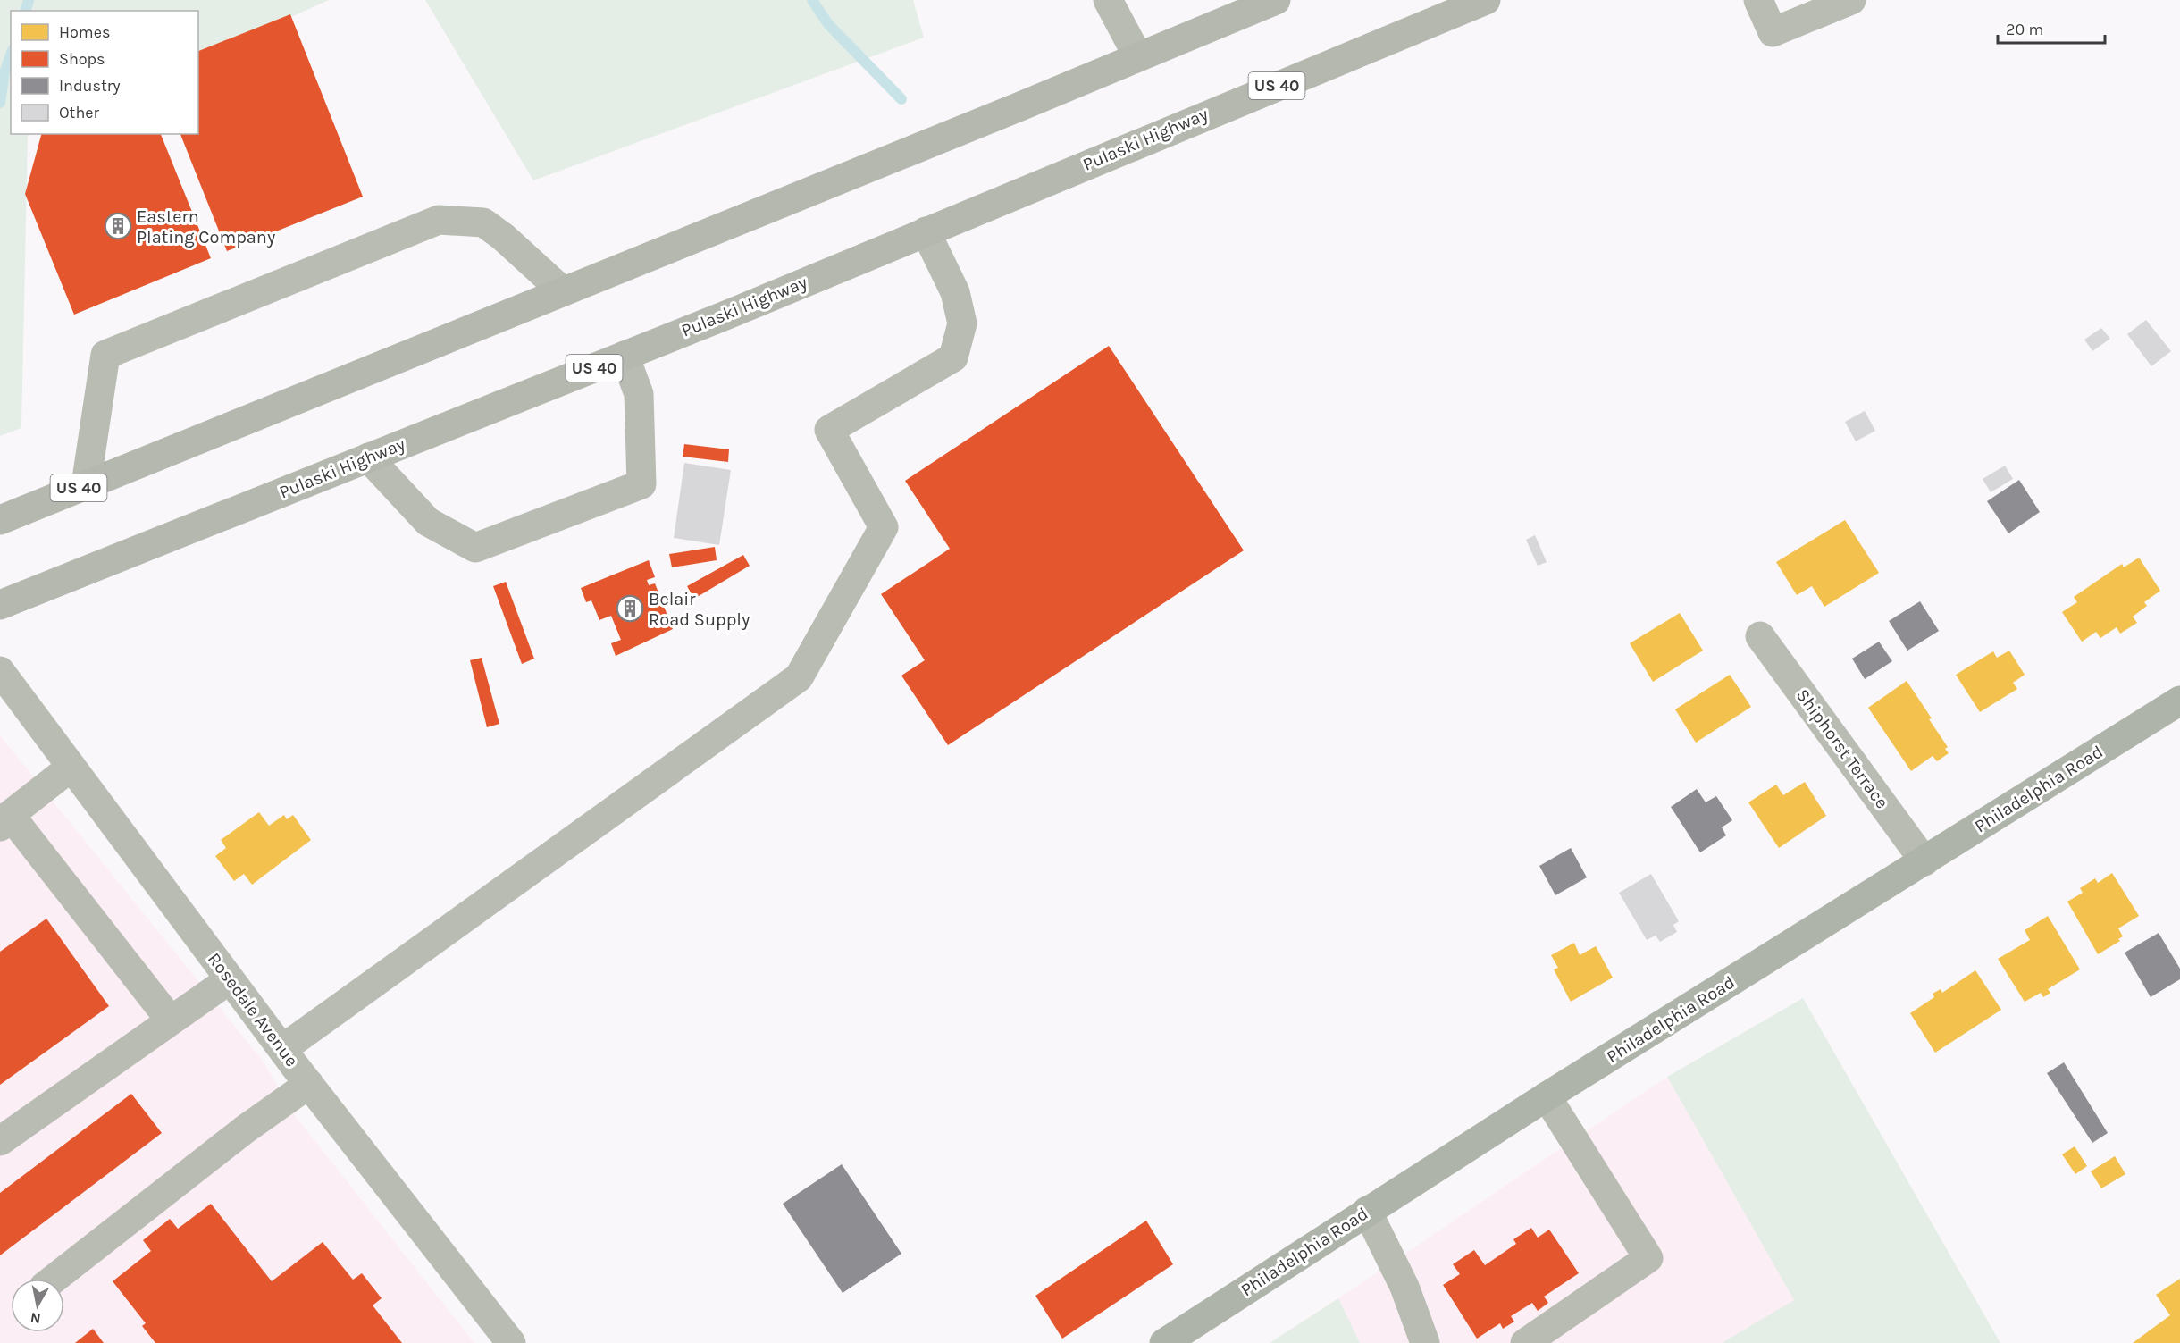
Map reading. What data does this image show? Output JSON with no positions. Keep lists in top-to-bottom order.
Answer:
{
  "streets": {
    "highway": ["US 40", "Pulaski Highway"],
    "main road": ["Philadelphia Road"],
    "street": ["Shiphorst Terrace", "Rosedale Avenue"]
  },
  "crossings": [
    ["Shiphorst Terrace", "Philadelphia Road"]
  ],
  "places": {
    "building": ["Eastern Plating Company", "Belair Road Supply"]
  },
  "legend": [
    "Homes",
    "Shops",
    "Industry",
    "Other"
  ],
  "scale_bar": "20 m",
  "north": "bottom"
}
